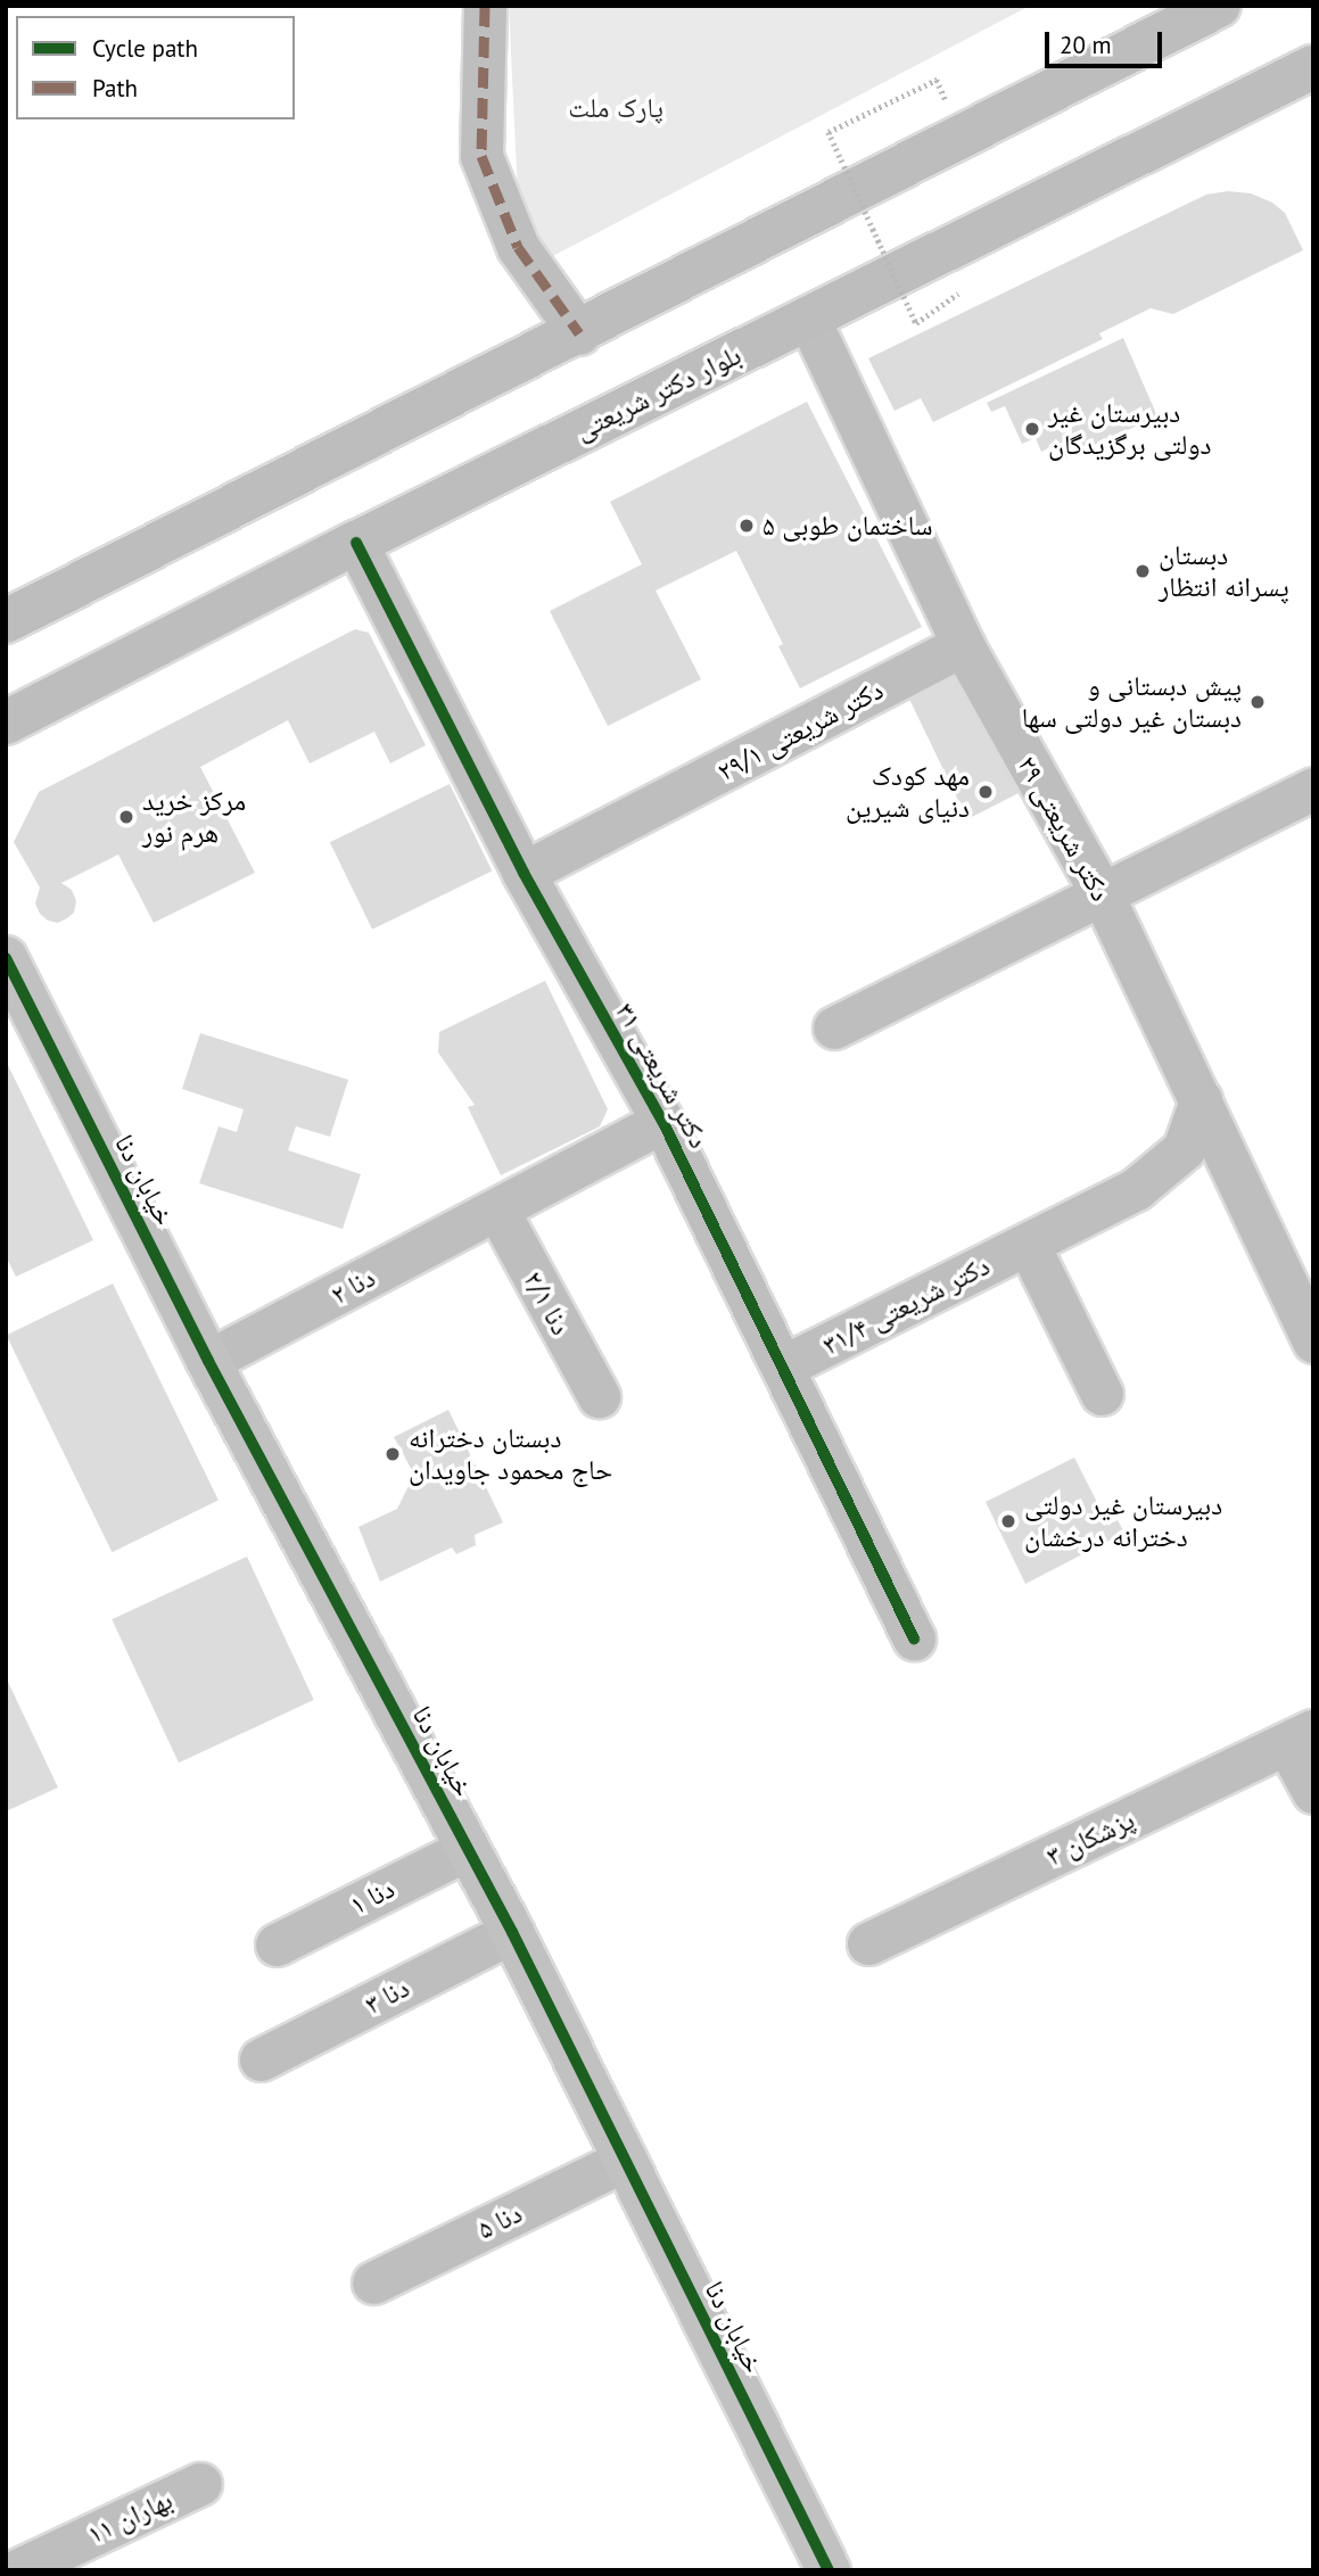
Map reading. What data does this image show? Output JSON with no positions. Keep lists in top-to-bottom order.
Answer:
{
  "streets": {
    "main road": ["بلوار دکتر شریعتی"],
    "street": [
      "۲۹/۱ دکتر شریعتی",
      "۲۹ دکتر شریعتی",
      "۳۱ دکتر شریعتی",
      "خیابان دنا",
      "۲ دنا",
      "۲/۱ دنا",
      "۳۱/۴ دکتر شریعتی",
      "۳ پزشکان",
      "۱ دنا",
      "۳ دنا",
      "۵ دنا",
      "۱۱ بهاران"
    ]
  },
  "crossings": [
    ["بلوار دکتر شریعتی", "۲۹ دکتر شریعتی"],
    ["بلوار دکتر شریعتی", "۳۱ دکتر شریعتی"],
    ["۲۹/۱ دکتر شریعتی", "۲۹ دکتر شریعتی"],
    ["۲۹/۱ دکتر شریعتی", "۳۱ دکتر شریعتی"],
    ["۲۹ دکتر شریعتی", "۳۱/۴ دکتر شریعتی"],
    ["۳۱ دکتر شریعتی", "۳۱/۴ دکتر شریعتی"],
    ["خیابان دنا", "۲ دنا"],
    ["خیابان دنا", "۱ دنا"],
    ["خیابان دنا", "۳ دنا"],
    ["خیابان دنا", "۵ دنا"],
    ["۲ دنا", "۲/۱ دنا"]
  ],
  "parks": ["پارک ملت"],
  "places": [
    "دبیرستان غیر دولتی برگزیدگان",
    "ساختمان طوبی ۵",
    "دبستان پسرانه انتظار",
    "پیش دبستانی و دبستان غیر دولتی سها",
    "مهد کودک دنیای شیرین",
    "مرکز خرید هرم نور",
    "دبستان دخترانه حاج محمود جاویدان",
    "دبیرستان غیر دولتی دخترانه درخشان"
  ],
  "legend": ["Cycle path", "Path"],
  "scale_bar": "20 m"
}
